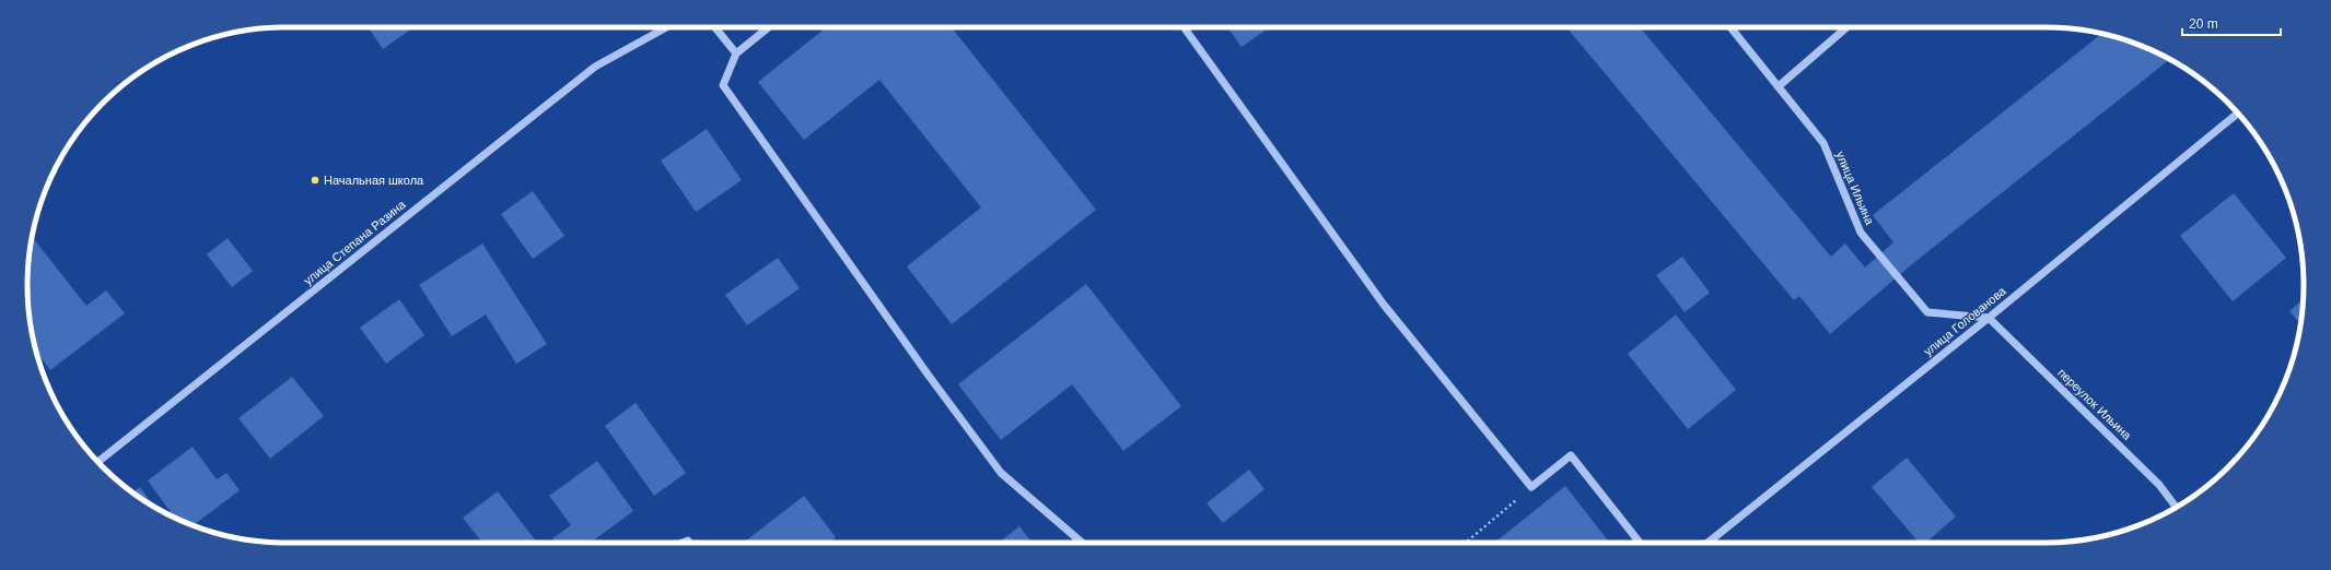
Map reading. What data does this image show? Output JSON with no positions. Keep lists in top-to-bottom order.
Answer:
{
  "streets": {
    "street": [
      "улица Ильина",
      "улица Степана Разина",
      "улица Голованова",
      "переулок Ильина"
    ]
  },
  "crossings": [
    ["улица Ильина", "улица Голованова"],
    ["улица Ильина", "переулок Ильина"],
    ["улица Голованова", "переулок Ильина"]
  ],
  "places": ["Начальная школа"],
  "scale_bar": "20 m"
}
